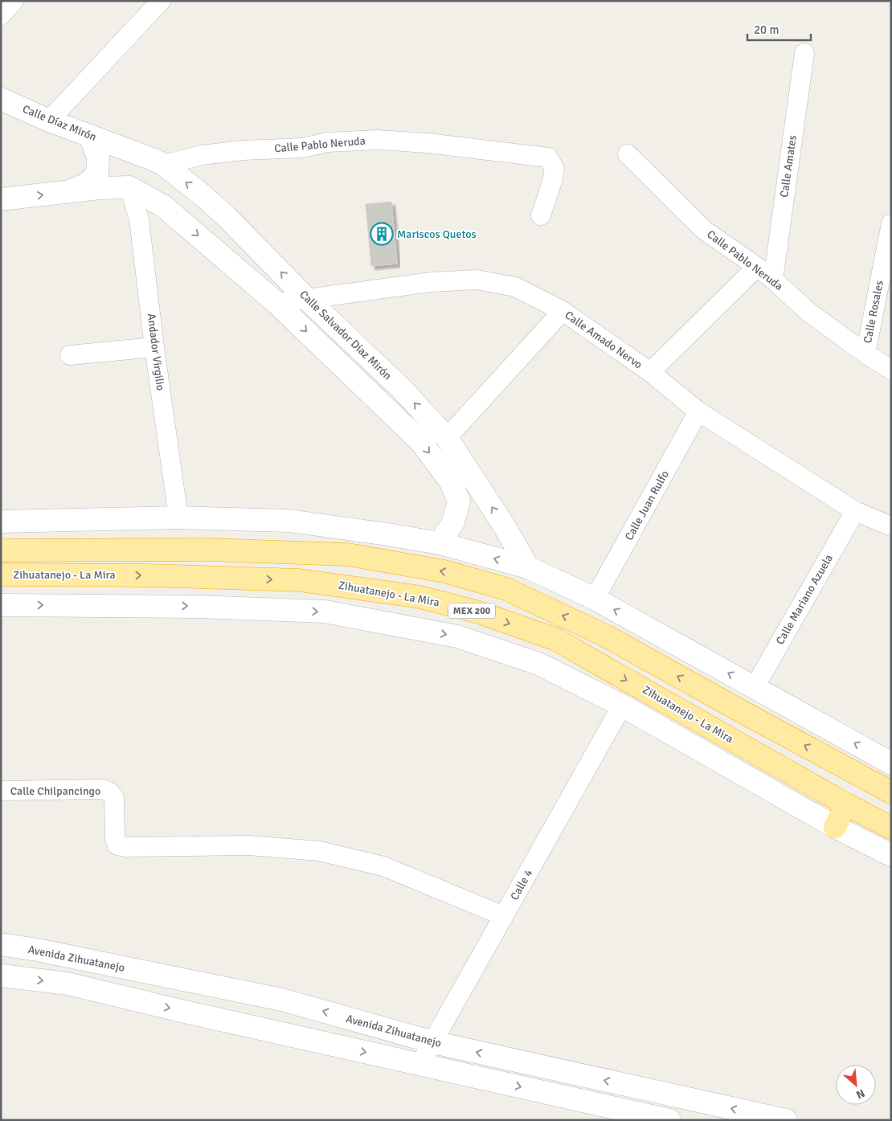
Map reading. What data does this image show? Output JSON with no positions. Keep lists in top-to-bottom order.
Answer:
{
  "streets": {
    "highway": ["Zihuatanejo - La Mira", "MEX 200"],
    "street": [
      "Calle Díaz Mirón",
      "Calle Pablo Neruda",
      "Calle Amates",
      "Calle Rosales",
      "Calle Salvador Díaz Mirón",
      "Calle Amado Nervo",
      "Andador Virgilio",
      "Calle Juan Rulfo",
      "Calle Mariano Azuela",
      "Calle Chilpancingo",
      "Calle 4",
      "Avenida Zihuatanejo"
    ]
  },
  "crossings": [
    ["Calle Díaz Mirón", "Calle Salvador Díaz Mirón"],
    ["Calle Pablo Neruda", "Calle Amates"],
    ["Calle Pablo Neruda", "Calle Rosales"],
    ["Calle Pablo Neruda", "Calle Salvador Díaz Mirón"],
    ["Calle Salvador Díaz Mirón", "Calle Amado Nervo"],
    ["Calle Amado Nervo", "Calle Juan Rulfo"],
    ["Calle Amado Nervo", "Calle Mariano Azuela"],
    ["Calle Chilpancingo", "Calle 4"],
    ["Calle 4", "Avenida Zihuatanejo"]
  ],
  "places": {
    "building": ["Mariscos Quetos"]
  },
  "scale_bar": "20 m",
  "north": "bottom right"
}
